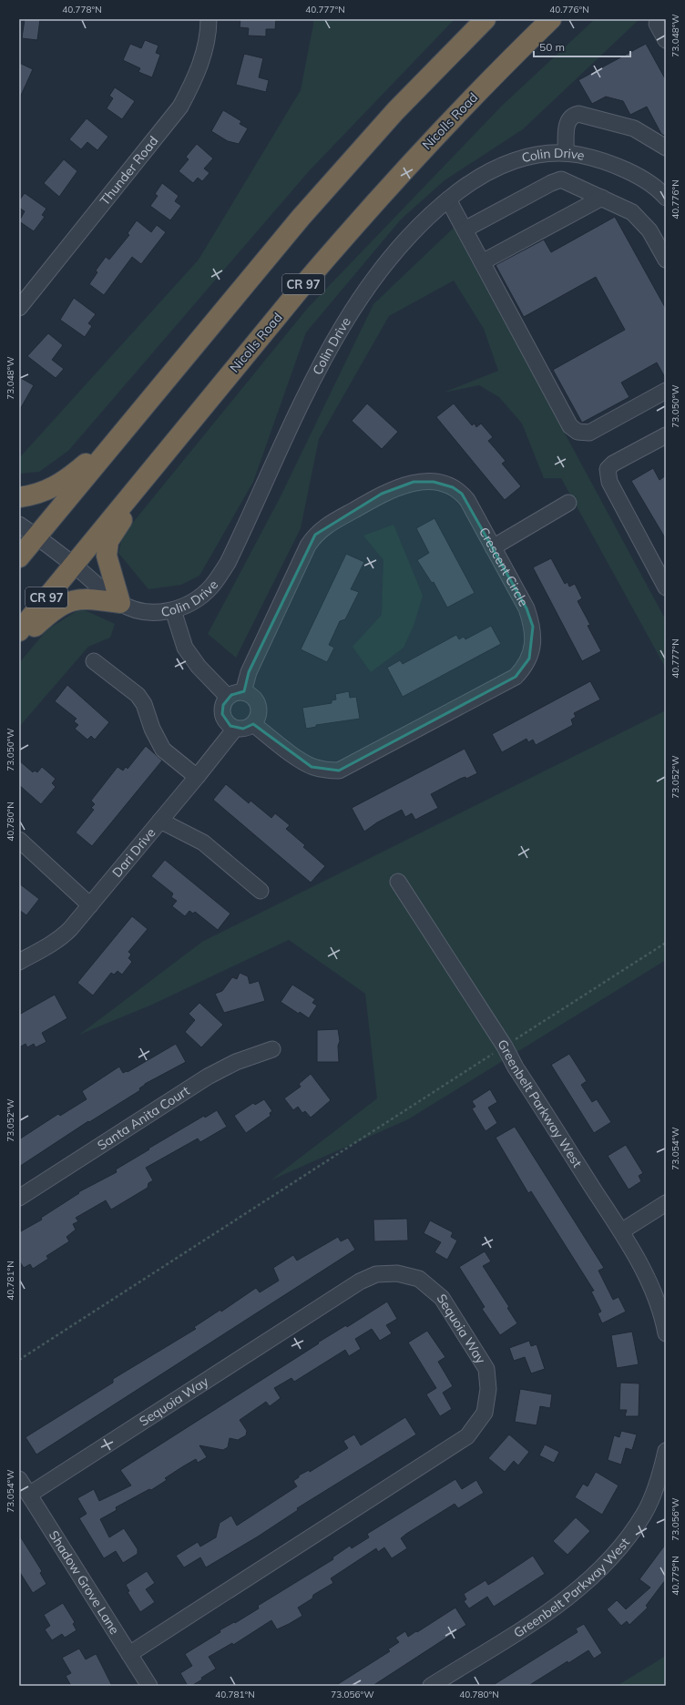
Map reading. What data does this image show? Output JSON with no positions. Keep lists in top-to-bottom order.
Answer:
{
  "streets": {
    "highway": ["Nicolls Road", "CR 97"],
    "street": [
      "Colin Drive",
      "Thunder Road",
      "Crescent Circle",
      "Dari Drive",
      "Greenbelt Parkway West",
      "Santa Anita Court",
      "Sequoia Way",
      "Shadow Grove Lane"
    ]
  },
  "crossings": [
    ["Nicolls Road", "Colin Drive"],
    ["Crescent Circle", "Dari Drive"],
    ["Sequoia Way", "Shadow Grove Lane"]
  ],
  "scale_bar": "50 m",
  "coordinates": [
    "40.778°N",
    "40.777°N",
    "40.776°N",
    "73.048°W",
    "73.050°W",
    "73.052°W",
    "40.780°N",
    "73.054°W",
    "40.781°N",
    "73.056°W",
    "40.779°N"
  ]
}
